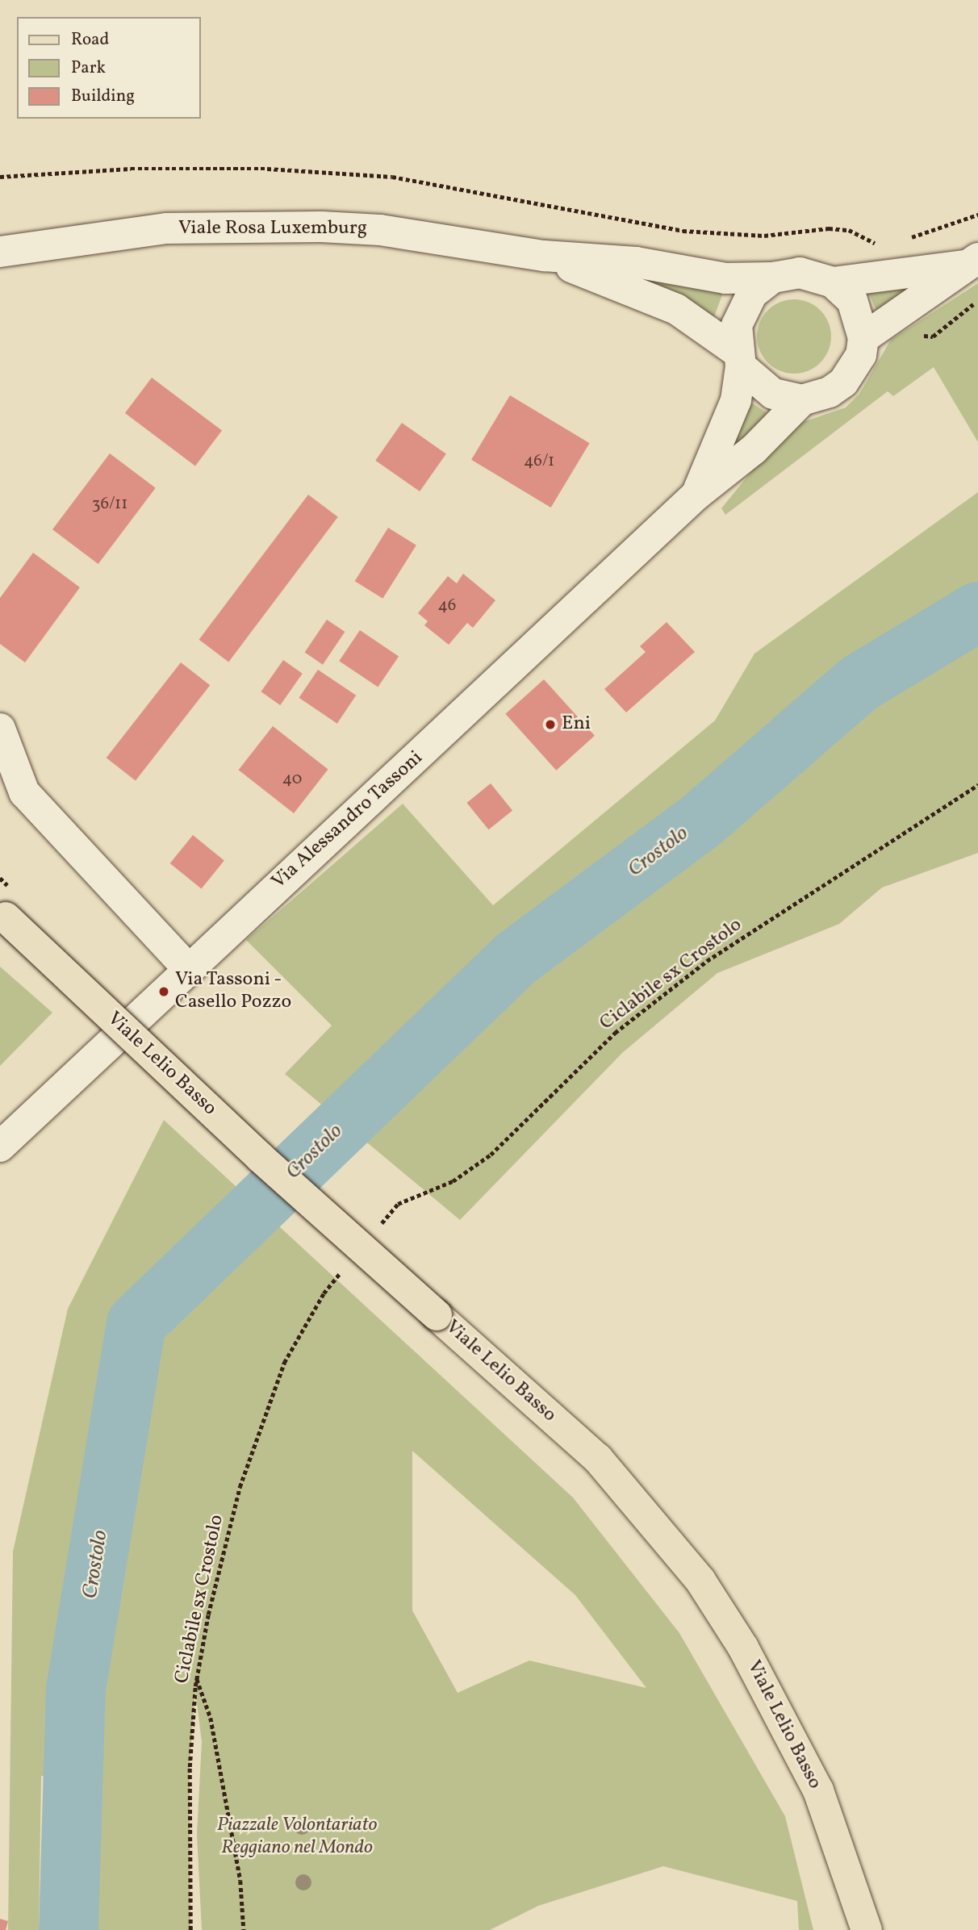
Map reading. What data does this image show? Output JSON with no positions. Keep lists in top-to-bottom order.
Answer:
{
  "streets": {
    "main road": ["Viale Lelio Basso"],
    "street": ["Viale Rosa Luxemburg", "Via Alessandro Tassoni"],
    "path": ["Ciclabile sx Crostolo"]
  },
  "crossings": [
    ["Viale Rosa Luxemburg", "Via Alessandro Tassoni"]
  ],
  "water": ["Crostolo"],
  "parks": ["Piazzale Volontariato Reggiano nel Mondo"],
  "places": ["Eni", "Via Tassoni - Casello Pozzo"],
  "house_numbers": [
    "46/1",
    "36/11",
    "46",
    "40"
  ],
  "legend": ["Road", "Park", "Building"]
}
